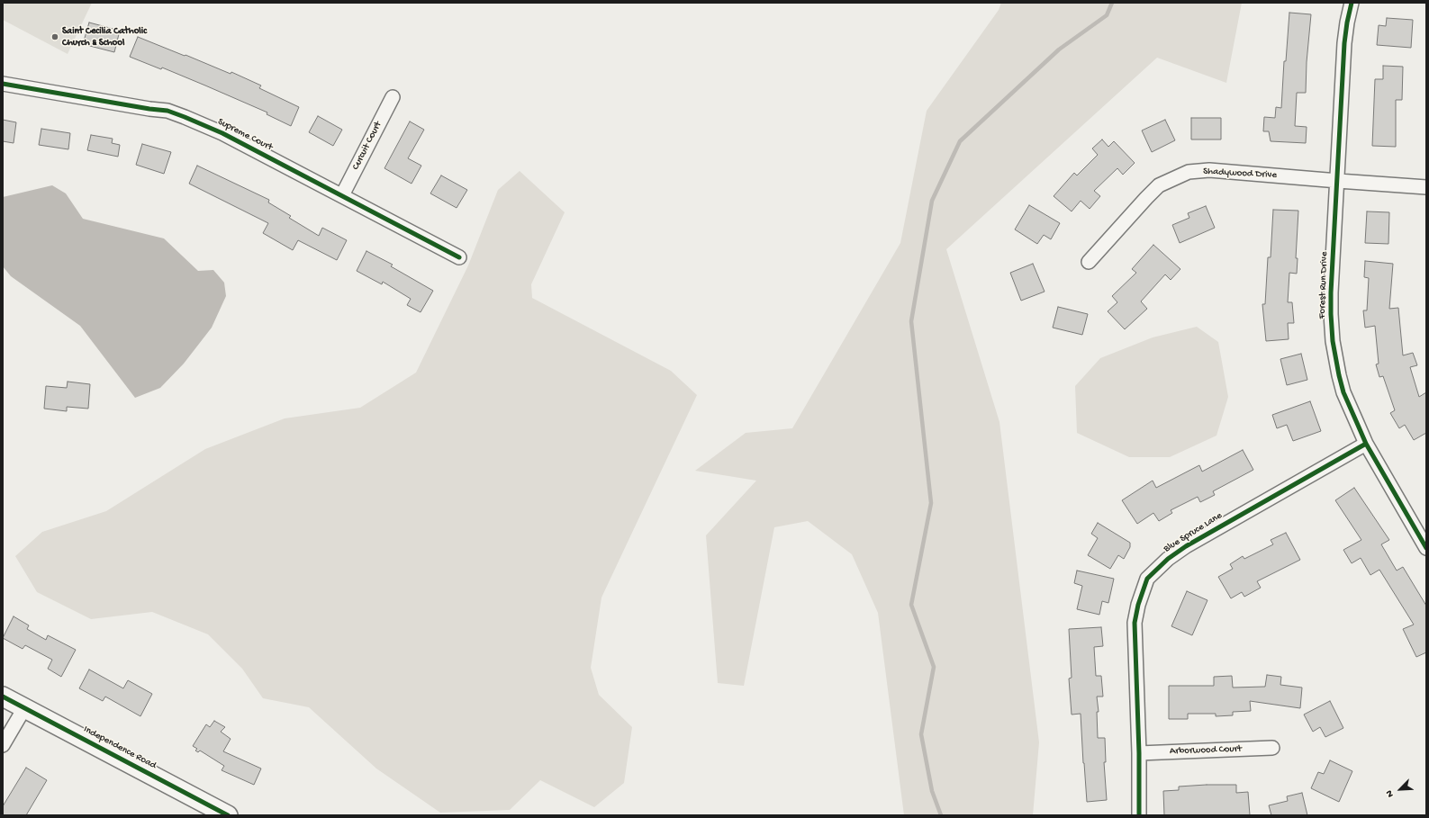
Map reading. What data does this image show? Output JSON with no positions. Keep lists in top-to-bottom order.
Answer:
{
  "streets": {
    "street": [
      "Supreme Court",
      "Curcuit Court",
      "Shadywood Drive",
      "Forest Run Drive",
      "Blue Spruce Lane",
      "Independence Road",
      "Arborwood Court"
    ]
  },
  "crossings": [
    ["Supreme Court", "Curcuit Court"],
    ["Shadywood Drive", "Forest Run Drive"],
    ["Forest Run Drive", "Blue Spruce Lane"],
    ["Blue Spruce Lane", "Arborwood Court"]
  ],
  "places": ["Saint Cecilia Catholic Church & School"],
  "north": "bottom left"
}
